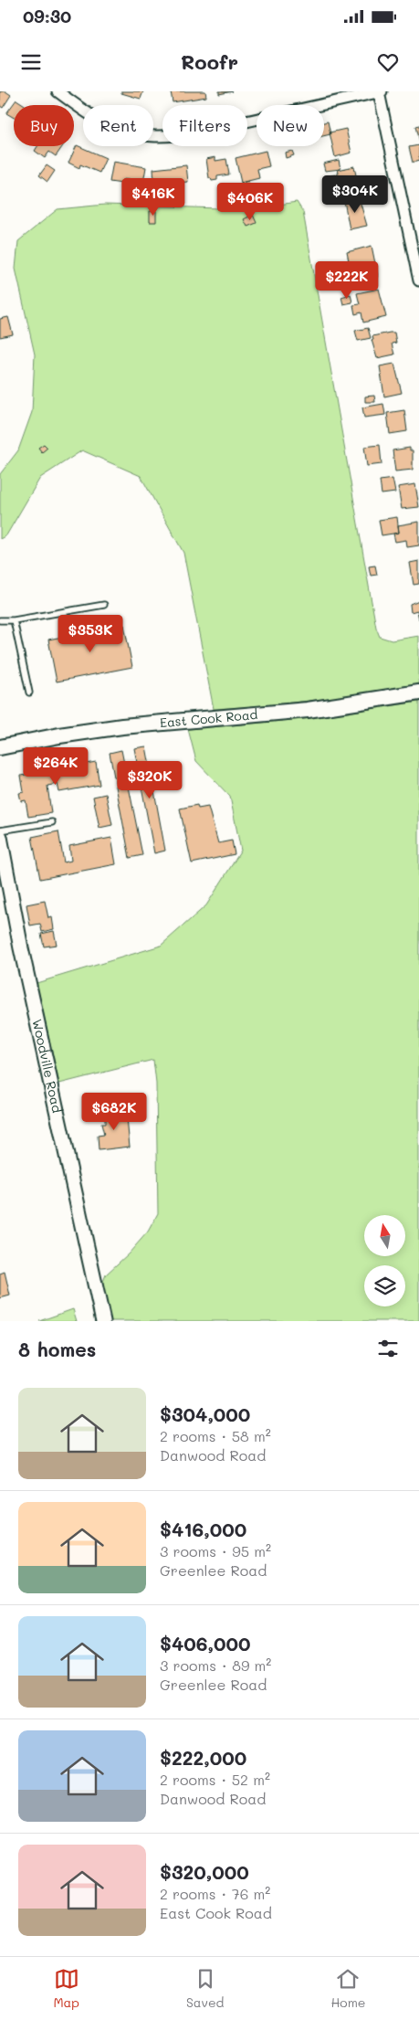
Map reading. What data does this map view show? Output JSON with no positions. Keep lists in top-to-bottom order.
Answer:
{
  "streets": {
    "main road": ["East Cook Road"],
    "street": ["Woodville Road"]
  },
  "north": "top",
  "page": {
    "status": "09:30",
    "header": "Roofr",
    "chip": [
      "Buy",
      "Rent",
      "Filters",
      "New"
    ],
    "price": [
      "$304K",
      "$416K",
      "$406K",
      "$222K",
      "$353K",
      "$264K",
      "$320K",
      "$682K"
    ],
    "heading": "8 homes",
    "list": [
      {
        "name": "$304,000",
        "note": "2 rooms · 58 m² · Danwood Road"
      },
      {
        "name": "$416,000",
        "note": "3 rooms · 95 m² · Greenlee Road"
      },
      {
        "name": "$406,000",
        "note": "3 rooms · 89 m² · Greenlee Road"
      },
      {
        "name": "$222,000",
        "note": "2 rooms · 52 m² · Danwood Road"
      },
      {
        "name": "$320,000",
        "note": "2 rooms · 76 m² · East Cook Road"
      }
    ],
    "tabs": ["Map", "Saved", "Home"]
  }
}
